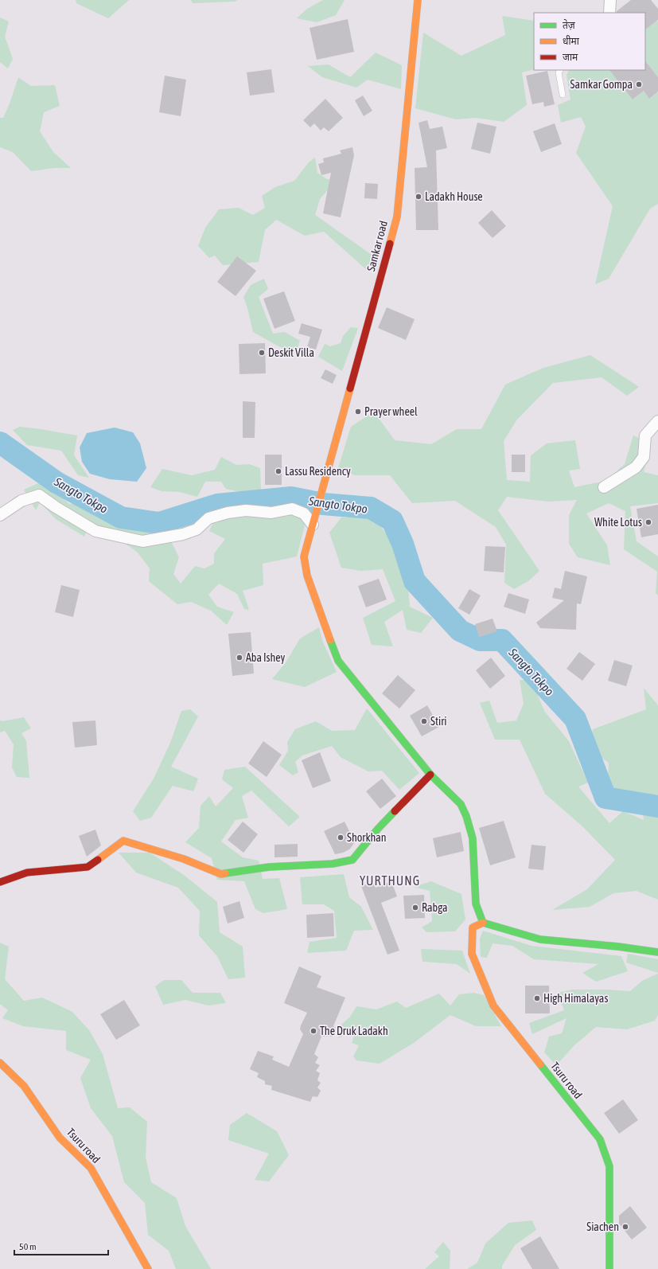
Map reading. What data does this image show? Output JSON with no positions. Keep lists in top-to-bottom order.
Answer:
{
  "streets": {
    "street": ["Samkar road", "Tsuru road"]
  },
  "crossings": [
    ["Samkar road", "Tsuru road"]
  ],
  "districts": ["YURTHUNG"],
  "water": ["Sangto Tokpo"],
  "places": [
    "Samkar Gompa",
    "Ladakh House",
    "Deskit Villa",
    "Prayer wheel",
    "Lassu Residency",
    "White Lotus",
    "Aba Ishey",
    "Stiri",
    "Shorkhan",
    "Rabga",
    "High Himalayas",
    "The Druk Ladakh",
    "Siachen"
  ],
  "legend": ["तेज़", "धीमा", "जाम"],
  "scale_bar": "50 m"
}
